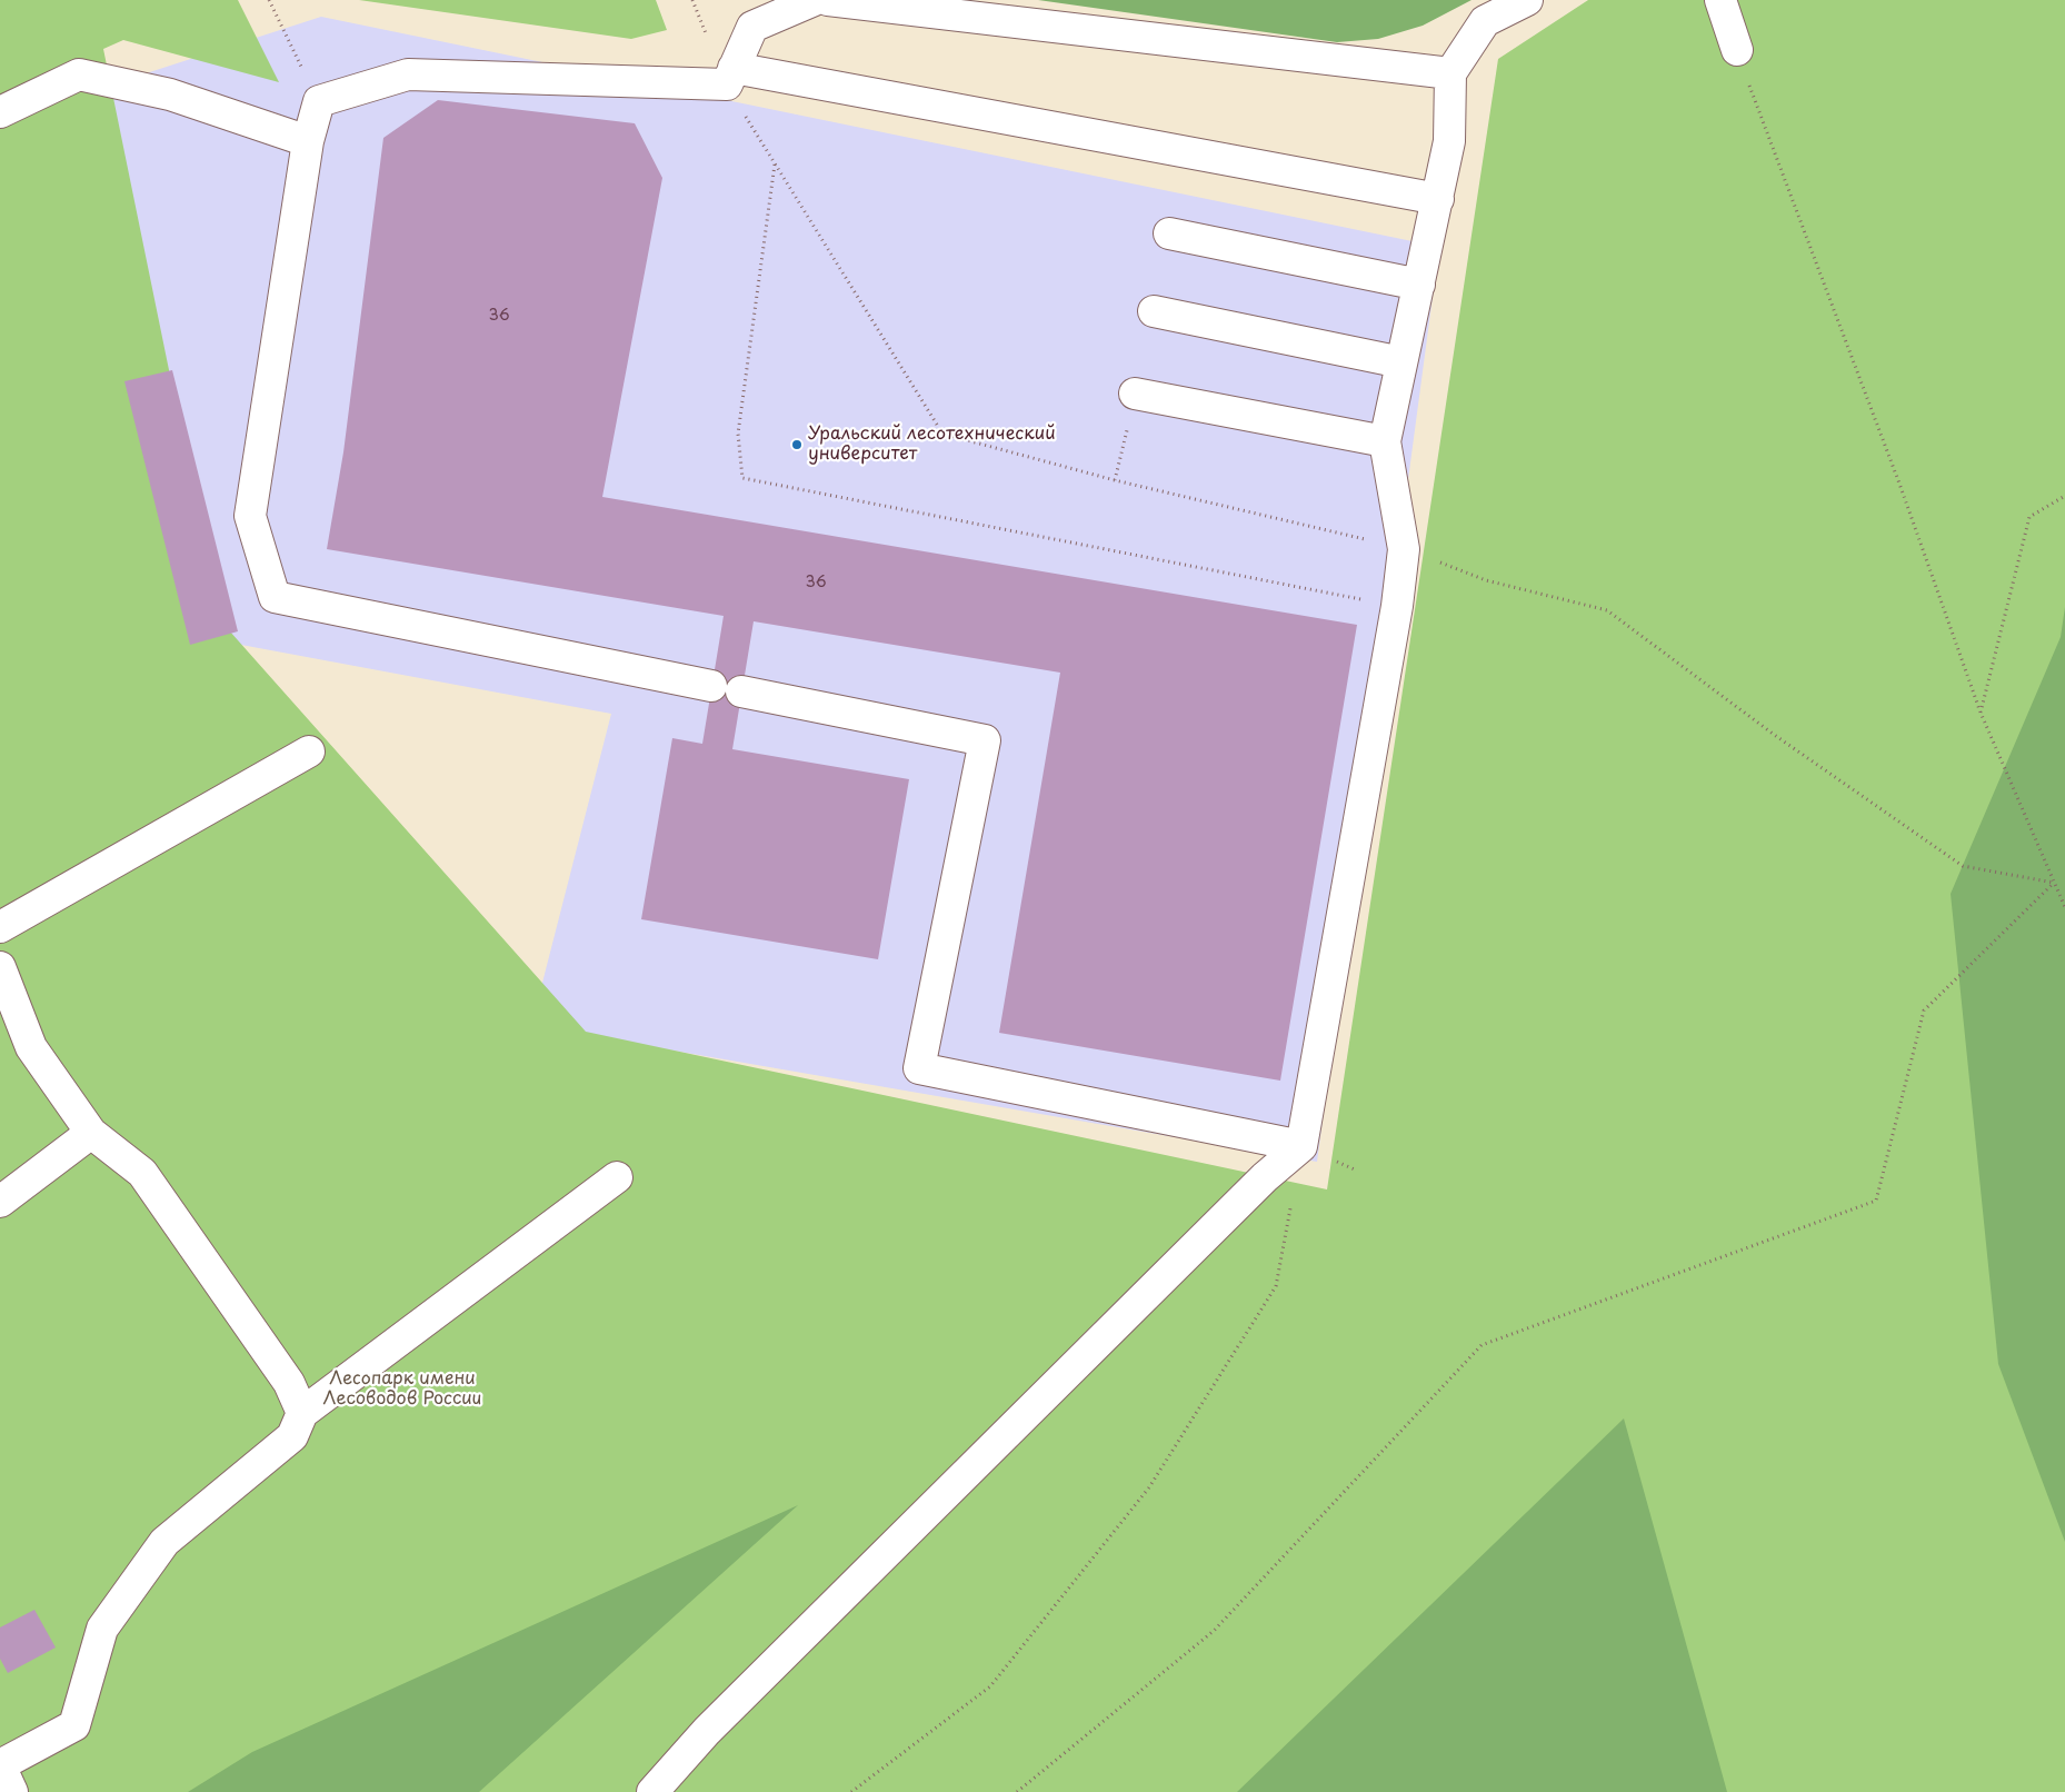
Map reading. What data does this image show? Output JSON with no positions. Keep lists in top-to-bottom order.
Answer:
{
  "parks": ["Лесопарк имени Лесоводов России"],
  "places": ["Уральский лесотехнический университет"],
  "house_numbers": ["36", "36"]
}
